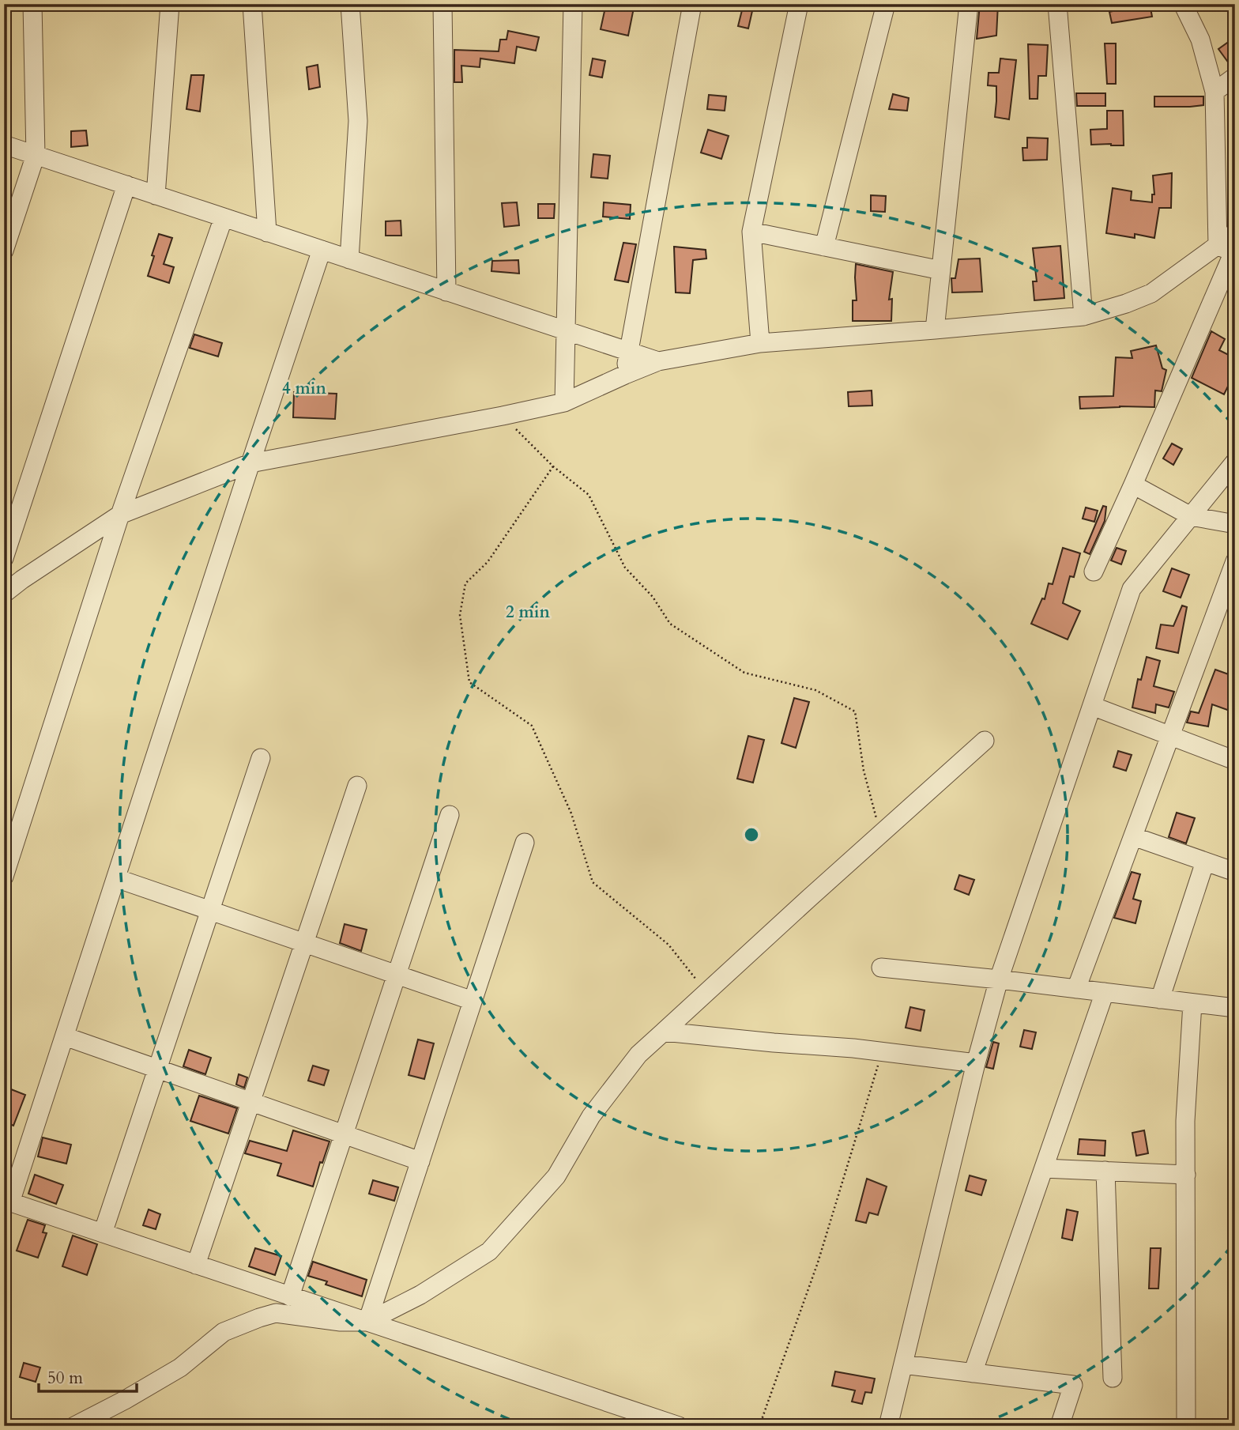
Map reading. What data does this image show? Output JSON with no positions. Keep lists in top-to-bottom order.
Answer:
{
  "scale_bar": "50 m",
  "rings": ["4 min", "2 min"]
}
